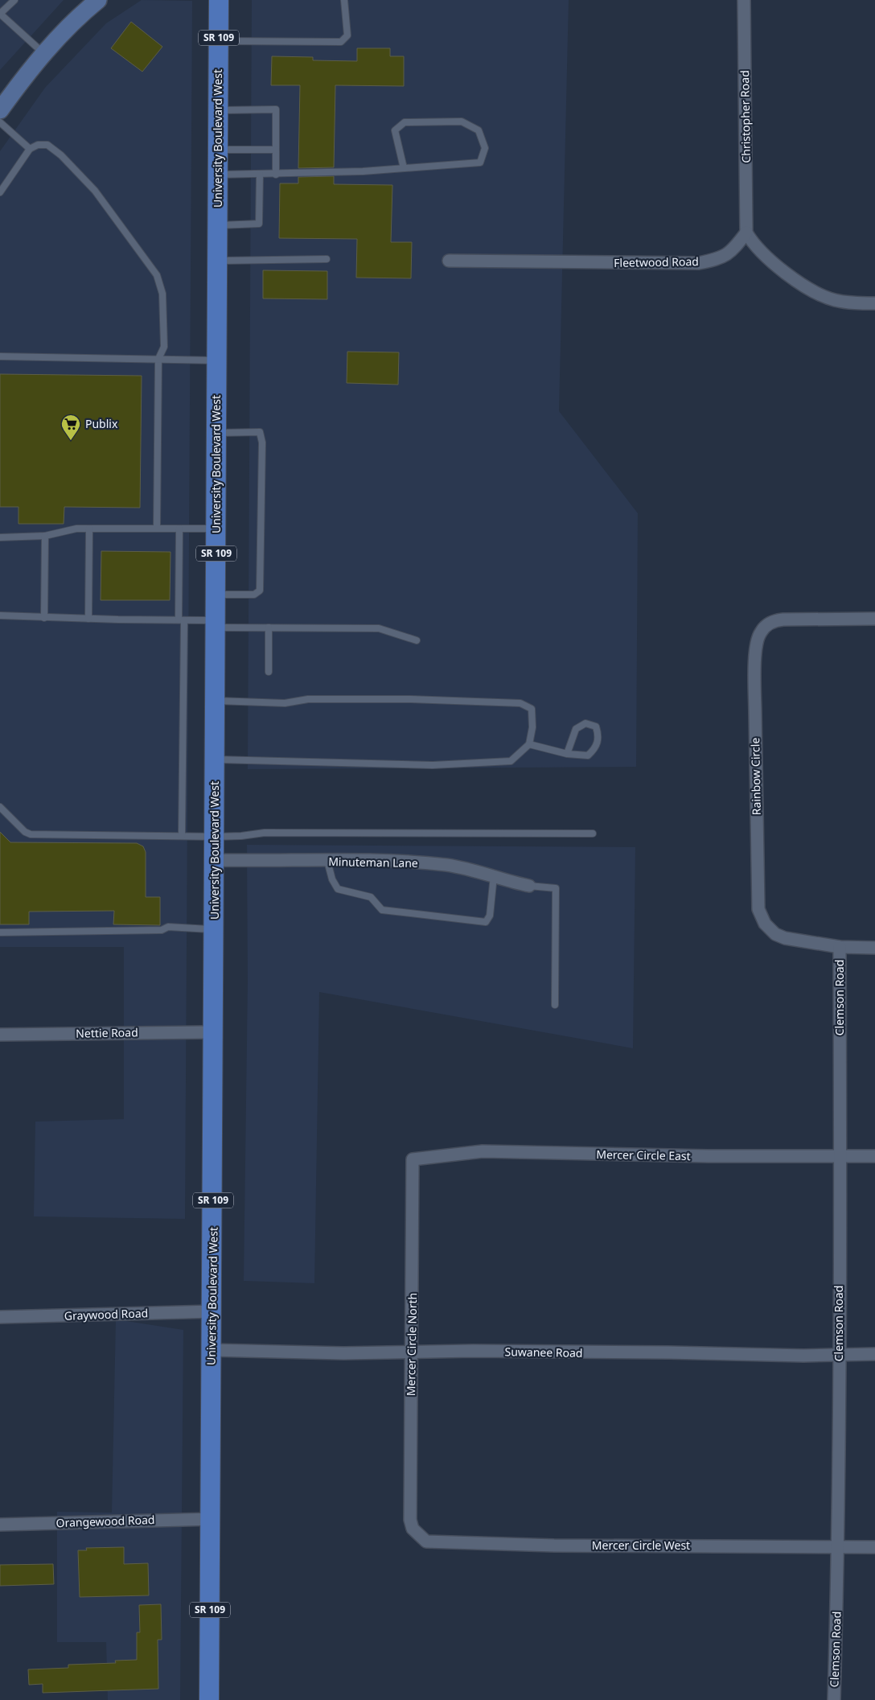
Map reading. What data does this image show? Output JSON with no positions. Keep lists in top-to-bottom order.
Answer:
{
  "streets": {
    "main road": ["SR 109", "University Boulevard West"],
    "street": [
      "Christopher Road",
      "Fleetwood Road",
      "Rainbow Circle",
      "Minuteman Lane",
      "Clemson Road",
      "Nettie Road",
      "Mercer Circle East",
      "Graywood Road",
      "Mercer Circle North",
      "Suwanee Road",
      "Orangewood Road",
      "Mercer Circle West"
    ]
  },
  "crossings": [
    ["Christopher Road", "Fleetwood Road"],
    ["University Boulevard West", "Minuteman Lane"],
    ["University Boulevard West", "Nettie Road"],
    ["University Boulevard West", "Graywood Road"],
    ["University Boulevard West", "Suwanee Road"],
    ["University Boulevard West", "Orangewood Road"],
    ["Rainbow Circle", "Clemson Road"],
    ["Clemson Road", "Mercer Circle East"],
    ["Clemson Road", "Suwanee Road"],
    ["Clemson Road", "Mercer Circle West"],
    ["Mercer Circle East", "Mercer Circle North"],
    ["Mercer Circle North", "Suwanee Road"],
    ["Mercer Circle North", "Mercer Circle West"]
  ],
  "places": {
    "supermarket": ["Publix"]
  }
}
